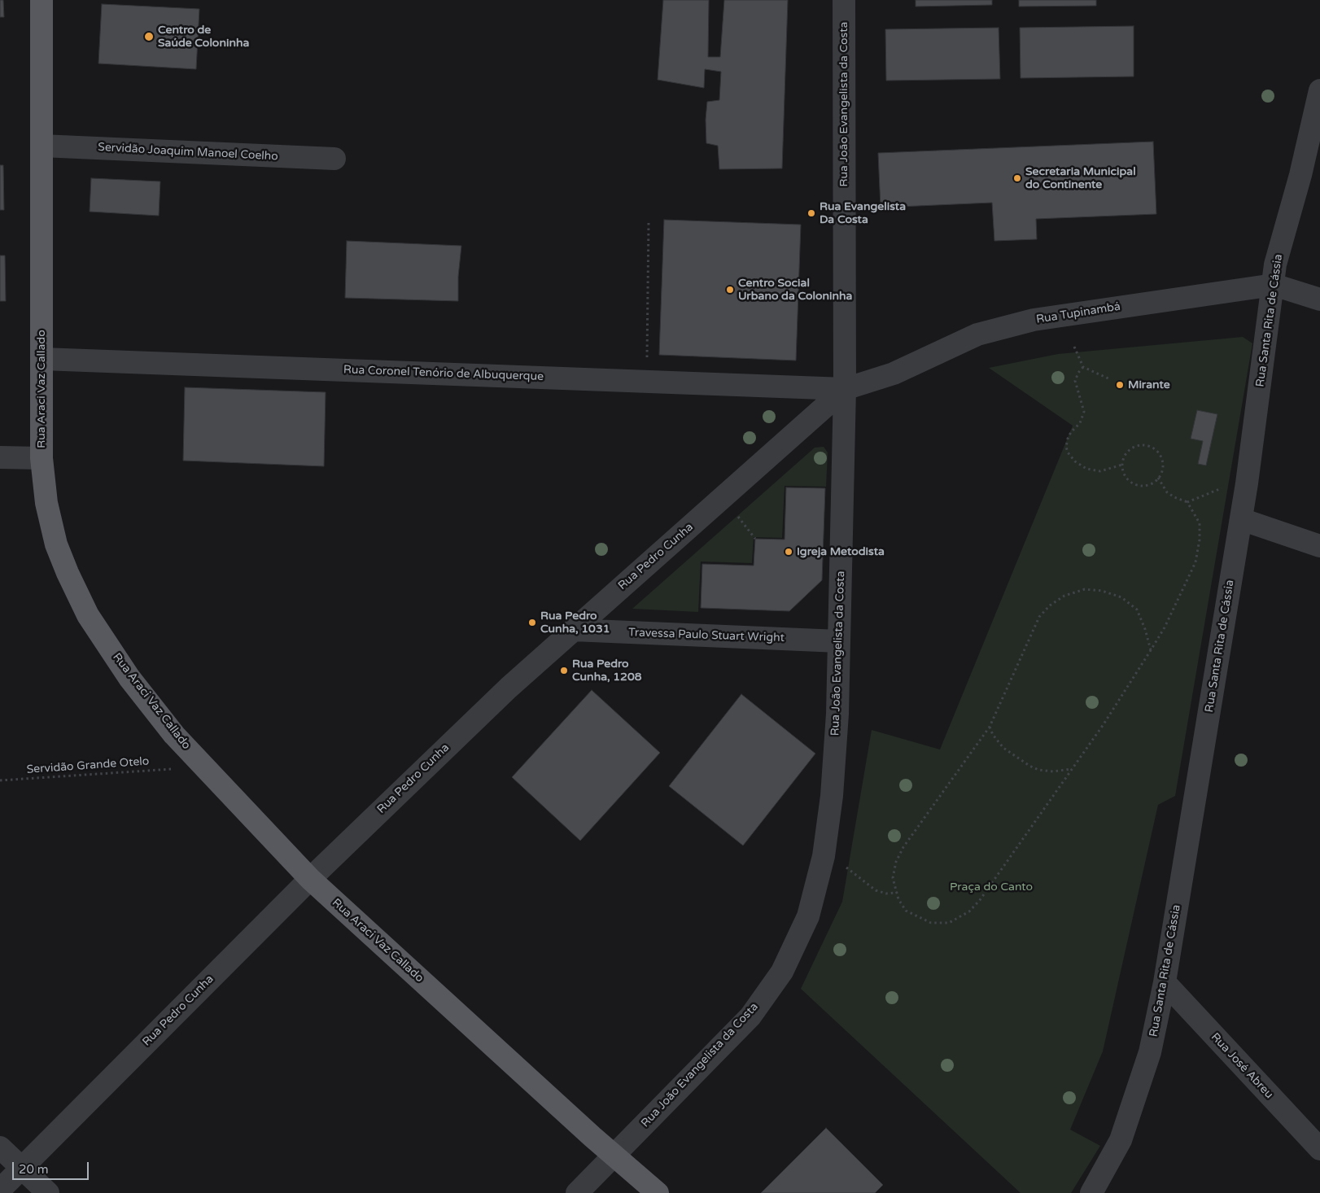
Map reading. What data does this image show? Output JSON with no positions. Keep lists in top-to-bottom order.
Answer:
{
  "streets": {
    "main road": ["Rua Araci Vaz Callado"],
    "street": [
      "Rua João Evangelista da Costa",
      "Servidão Joaquim Manoel Coelho",
      "Rua Tupinambá",
      "Rua Santa Rita de Cássia",
      "Rua Coronel Tenório de Albuquerque",
      "Rua Pedro Cunha",
      "Travessa Paulo Stuart Wright",
      "Rua José Abreu"
    ],
    "path": ["Servidão Grande Otelo"]
  },
  "crossings": [
    ["Rua João Evangelista da Costa", "Rua Tupinambá"],
    ["Rua João Evangelista da Costa", "Rua Coronel Tenório de Albuquerque"],
    ["Rua João Evangelista da Costa", "Rua Araci Vaz Callado"],
    ["Rua João Evangelista da Costa", "Rua Pedro Cunha"],
    ["Rua João Evangelista da Costa", "Travessa Paulo Stuart Wright"],
    ["Servidão Joaquim Manoel Coelho", "Rua Araci Vaz Callado"],
    ["Rua Tupinambá", "Rua Santa Rita de Cássia"],
    ["Rua Tupinambá", "Rua Coronel Tenório de Albuquerque"],
    ["Rua Tupinambá", "Rua Pedro Cunha"],
    ["Rua Santa Rita de Cássia", "Rua José Abreu"],
    ["Rua Coronel Tenório de Albuquerque", "Rua Araci Vaz Callado"],
    ["Rua Coronel Tenório de Albuquerque", "Rua Pedro Cunha"],
    ["Rua Araci Vaz Callado", "Rua Pedro Cunha"],
    ["Rua Pedro Cunha", "Travessa Paulo Stuart Wright"]
  ],
  "parks": ["Praça do Canto"],
  "places": [
    "Centro de Saúde Coloninha",
    "Secretaria Municipal do Continente",
    "Rua Evangelista Da Costa",
    "Centro Social Urbano da Coloninha",
    "Mirante",
    "Igreja Metodista",
    "Rua Pedro Cunha, 1031",
    "Rua Pedro Cunha, 1208"
  ],
  "scale_bar": "20 m"
}
